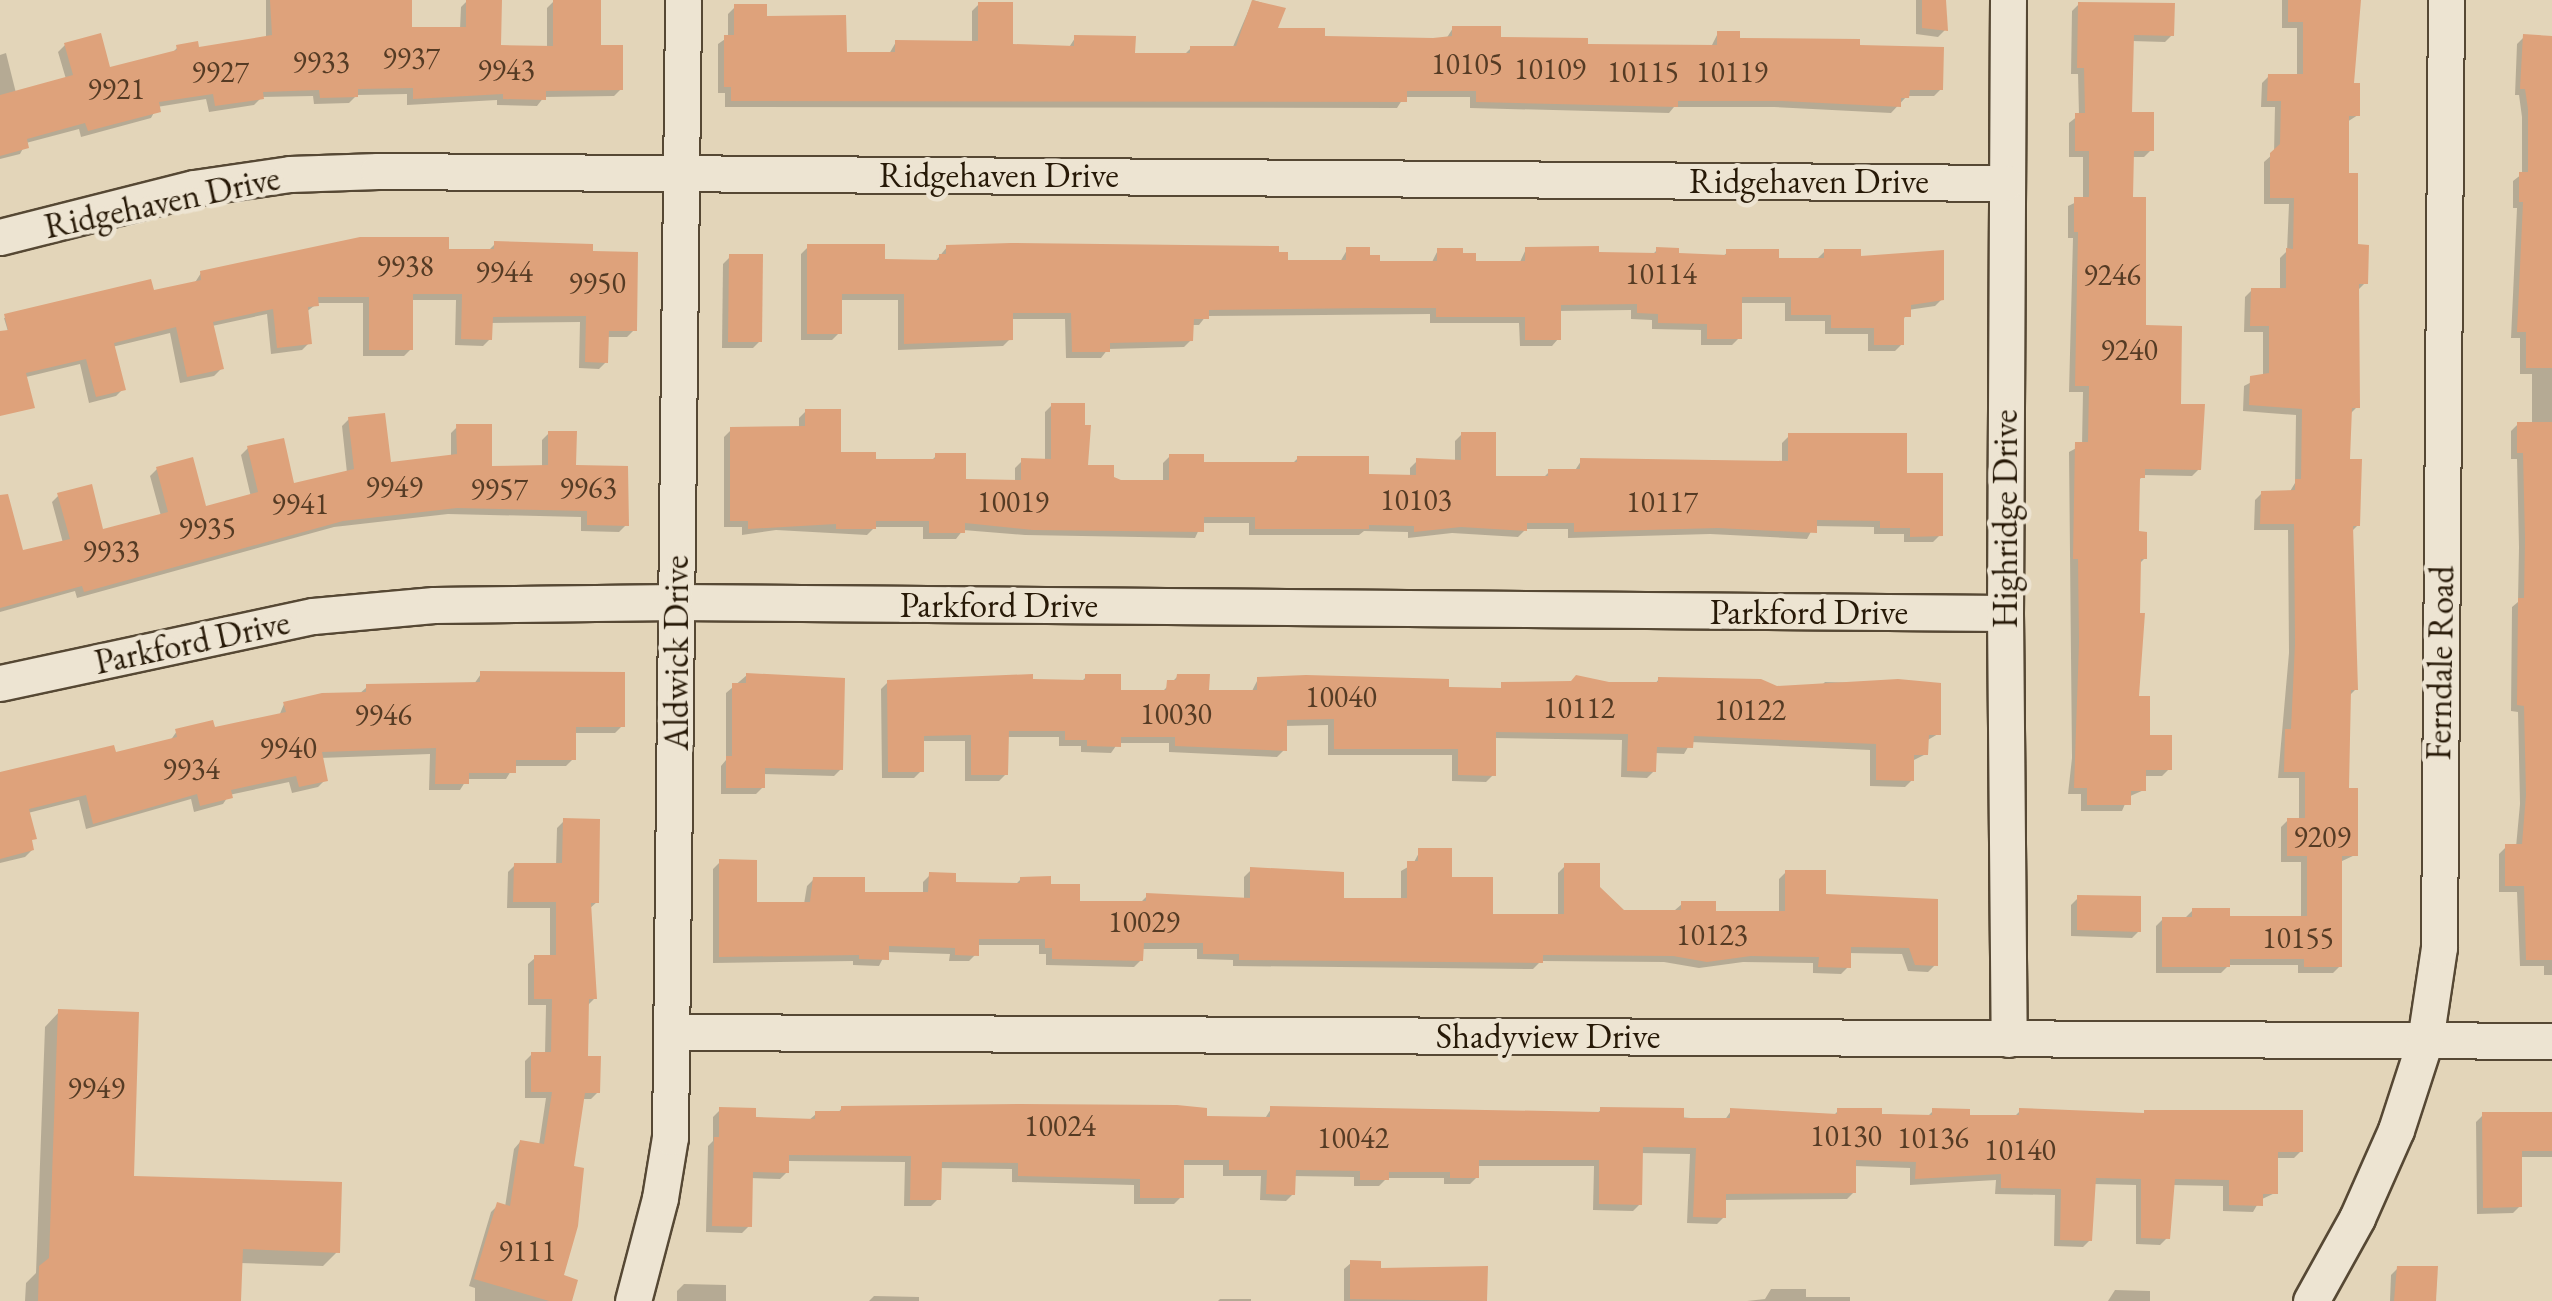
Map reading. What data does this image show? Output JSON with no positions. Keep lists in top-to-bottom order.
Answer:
{
  "streets": {
    "street": [
      "Ridgehaven Drive",
      "Highridge Drive",
      "Parkford Drive",
      "Aldwick Drive",
      "Ferndale Road",
      "Shadyview Drive"
    ]
  },
  "crossings": [
    ["Ridgehaven Drive", "Highridge Drive"],
    ["Ridgehaven Drive", "Aldwick Drive"],
    ["Highridge Drive", "Parkford Drive"],
    ["Highridge Drive", "Shadyview Drive"],
    ["Parkford Drive", "Aldwick Drive"],
    ["Aldwick Drive", "Shadyview Drive"],
    ["Ferndale Road", "Shadyview Drive"]
  ],
  "house_numbers": [
    "9937",
    "9933",
    "10105",
    "10109",
    "9943",
    "9927",
    "10115",
    "10119",
    "9921",
    "9938",
    "9944",
    "10114",
    "9246",
    "9950",
    "9240",
    "9949",
    "9963",
    "9957",
    "10103",
    "10019",
    "10117",
    "9941",
    "9935",
    "9933",
    "10040",
    "10112",
    "10122",
    "10030",
    "9946",
    "9940",
    "9934",
    "9209",
    "10029",
    "10123",
    "10155",
    "9949",
    "10024",
    "10130",
    "10042",
    "10136",
    "10140",
    "9111"
  ]
}
